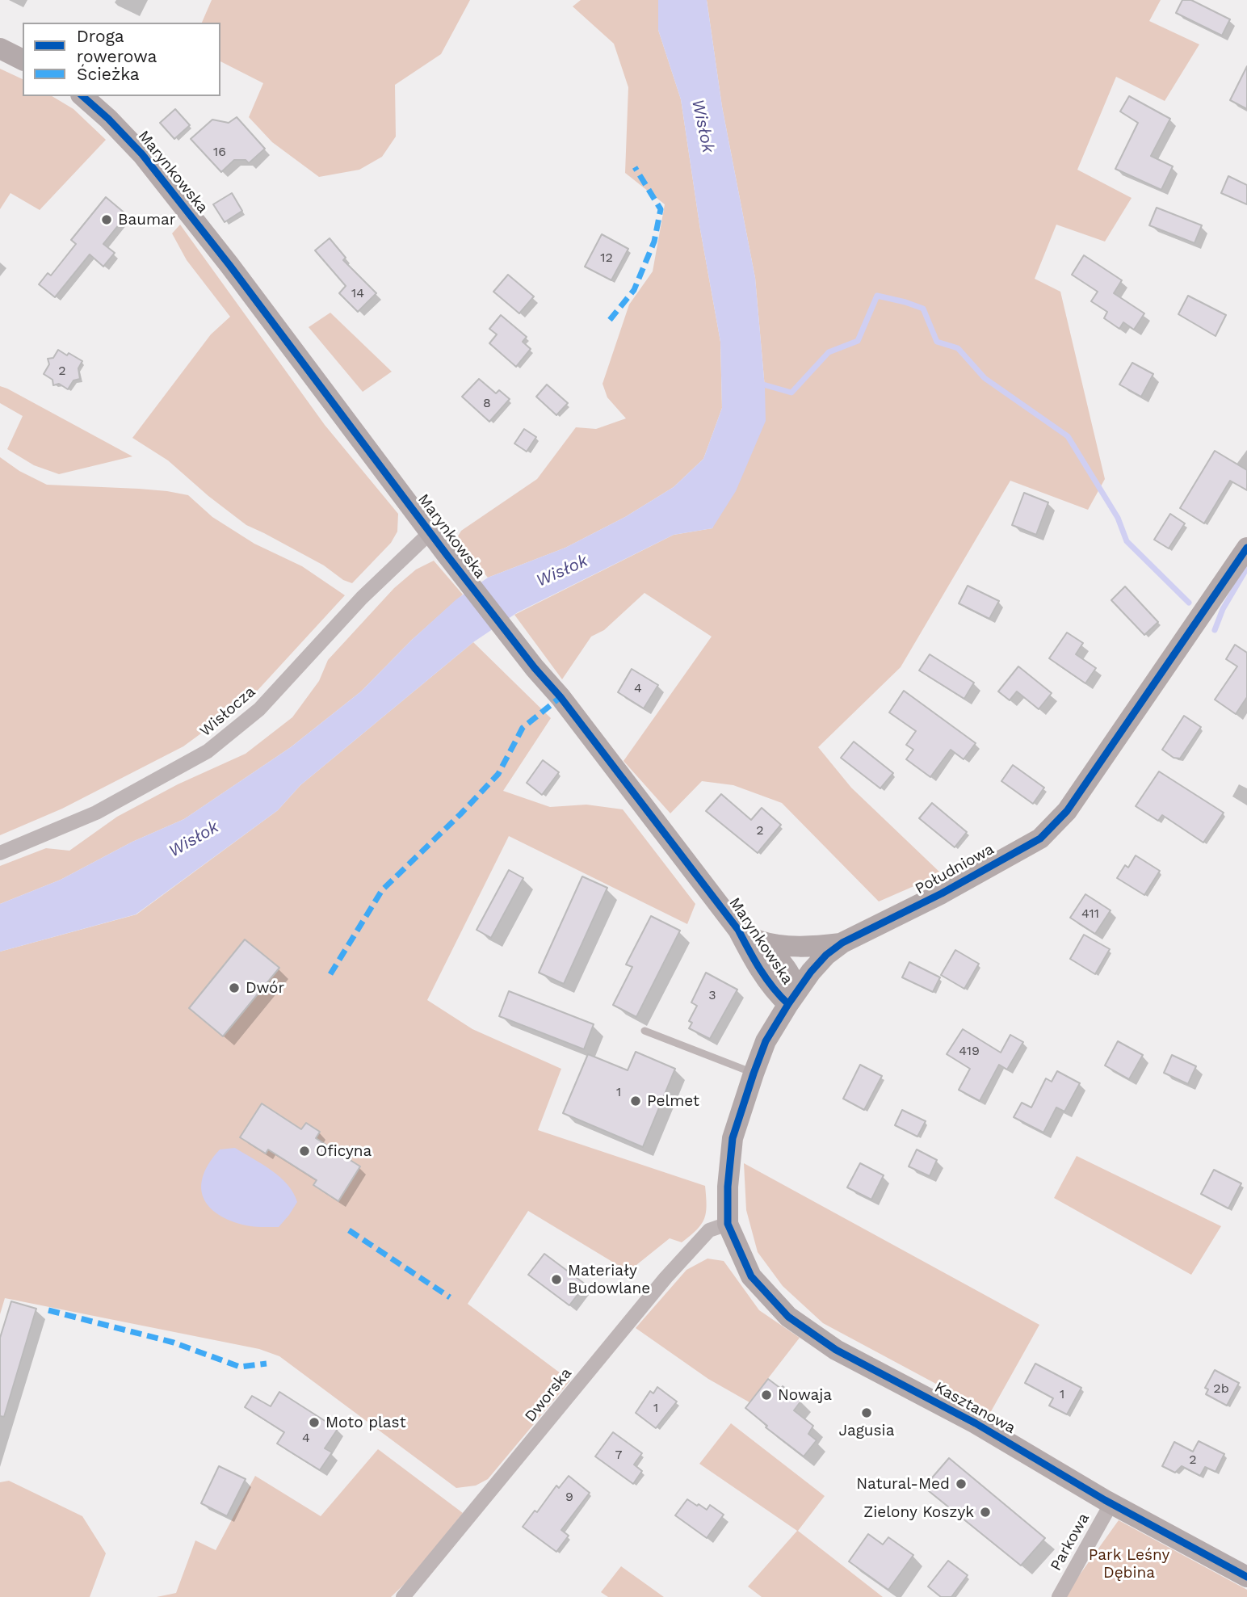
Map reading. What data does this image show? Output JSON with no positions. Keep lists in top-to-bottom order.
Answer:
{
  "streets": {
    "street": [
      "Marynkowska",
      "Wisłocza",
      "Południowa",
      "Dworska",
      "Kasztanowa",
      "Parkowa"
    ]
  },
  "crossings": [
    ["Marynkowska", "Wisłocza"],
    ["Marynkowska", "Południowa"],
    ["Południowa", "Dworska"],
    ["Południowa", "Kasztanowa"],
    ["Dworska", "Kasztanowa"],
    ["Kasztanowa", "Parkowa"]
  ],
  "water": ["Wisłok"],
  "parks": ["Park Leśny Dębina"],
  "places": [
    "Baumar",
    "Dwór",
    "Pelmet",
    "Oficyna",
    "Materiały Budowlane",
    "Nowaja",
    "Jagusia",
    "Moto plast",
    "Natural-Med",
    "Zielony Koszyk"
  ],
  "house_numbers": [
    "16",
    "12",
    "14",
    "2",
    "8",
    "4",
    "2",
    "411",
    "3",
    "419",
    "1",
    "2b",
    "1",
    "1",
    "4",
    "7",
    "2",
    "9"
  ],
  "legend": ["Droga rowerowa", "Ścieżka"]
}
